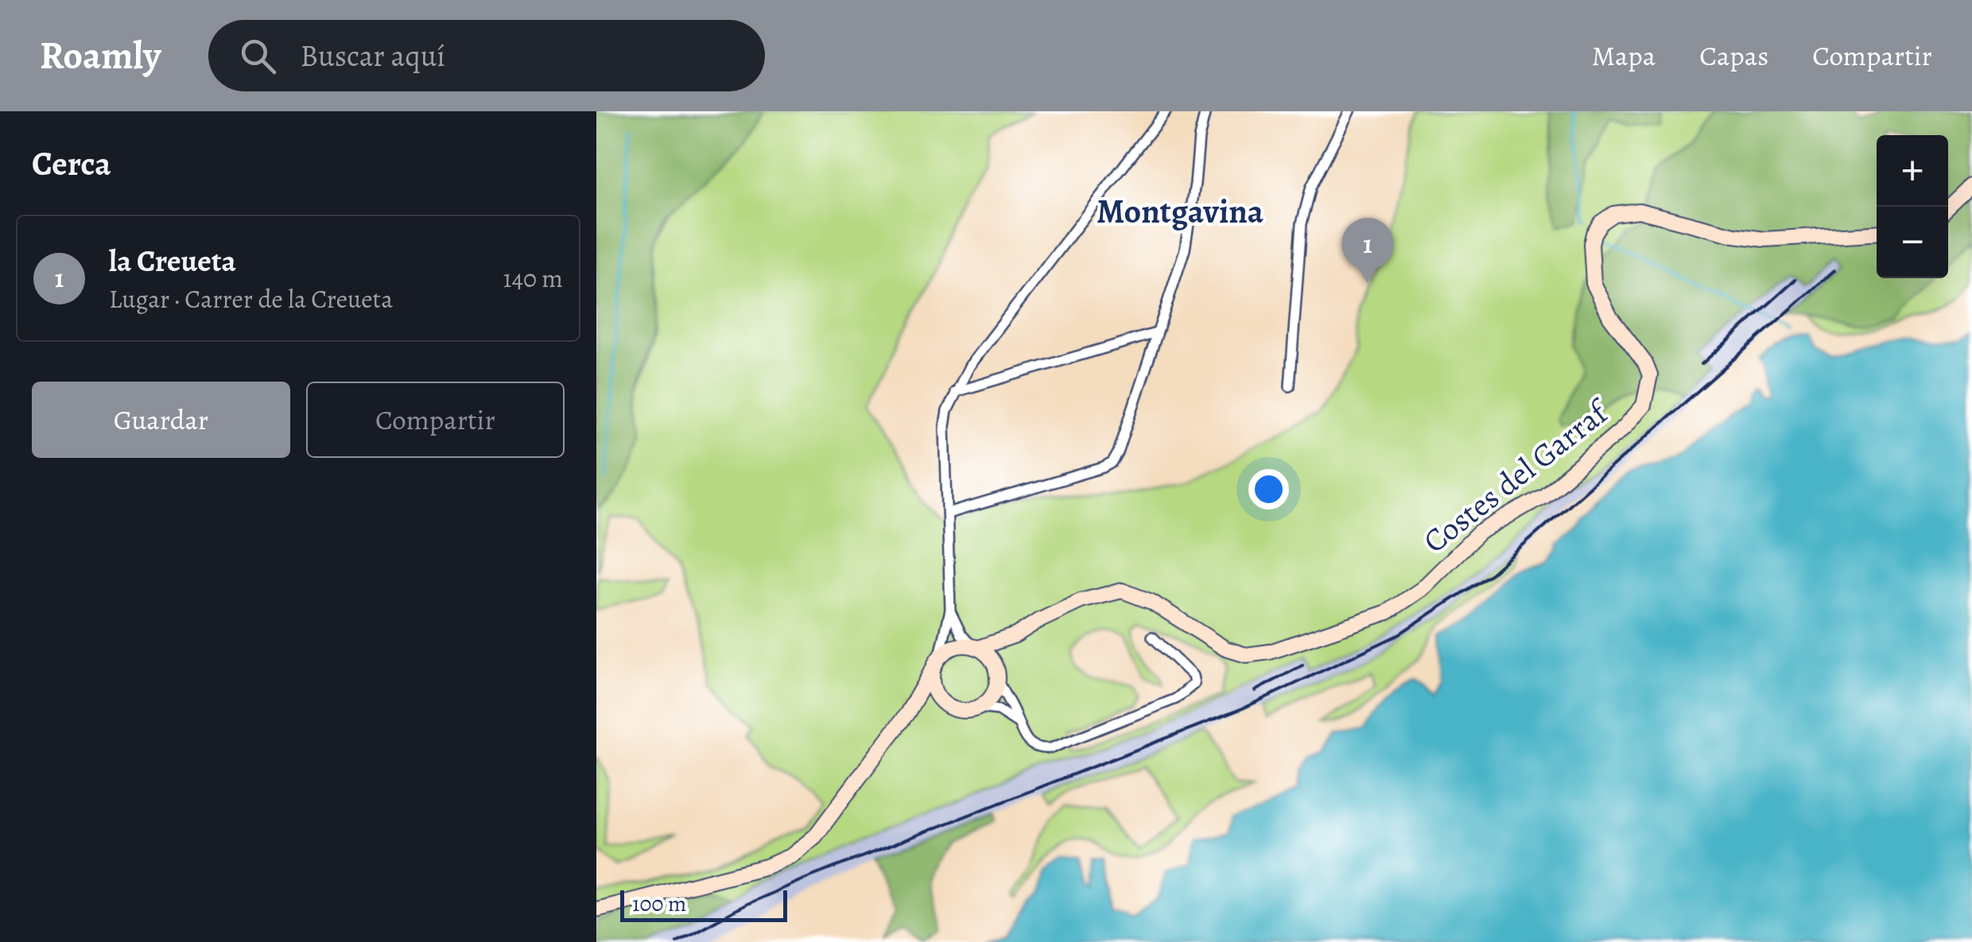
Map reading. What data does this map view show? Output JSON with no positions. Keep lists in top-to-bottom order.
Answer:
{
  "streets": {
    "main road": ["Costes del Garraf"]
  },
  "districts": ["Montgavina"],
  "scale_bar": "100 m",
  "page": {
    "header": "Roamly",
    "search": "Buscar aquí",
    "nav": ["Mapa", "Capas", "Compartir"],
    "heading": "Cerca",
    "map_buttons": ["+", "−"],
    "list": [
      {
        "mark": "1",
        "name": "la Creueta",
        "note": "Lugar · Carrer de la Creueta",
        "value": "140 m"
      }
    ],
    "pins": "1",
    "buttons": ["Guardar", "Compartir"],
    "scale": "100 m"
  }
}
